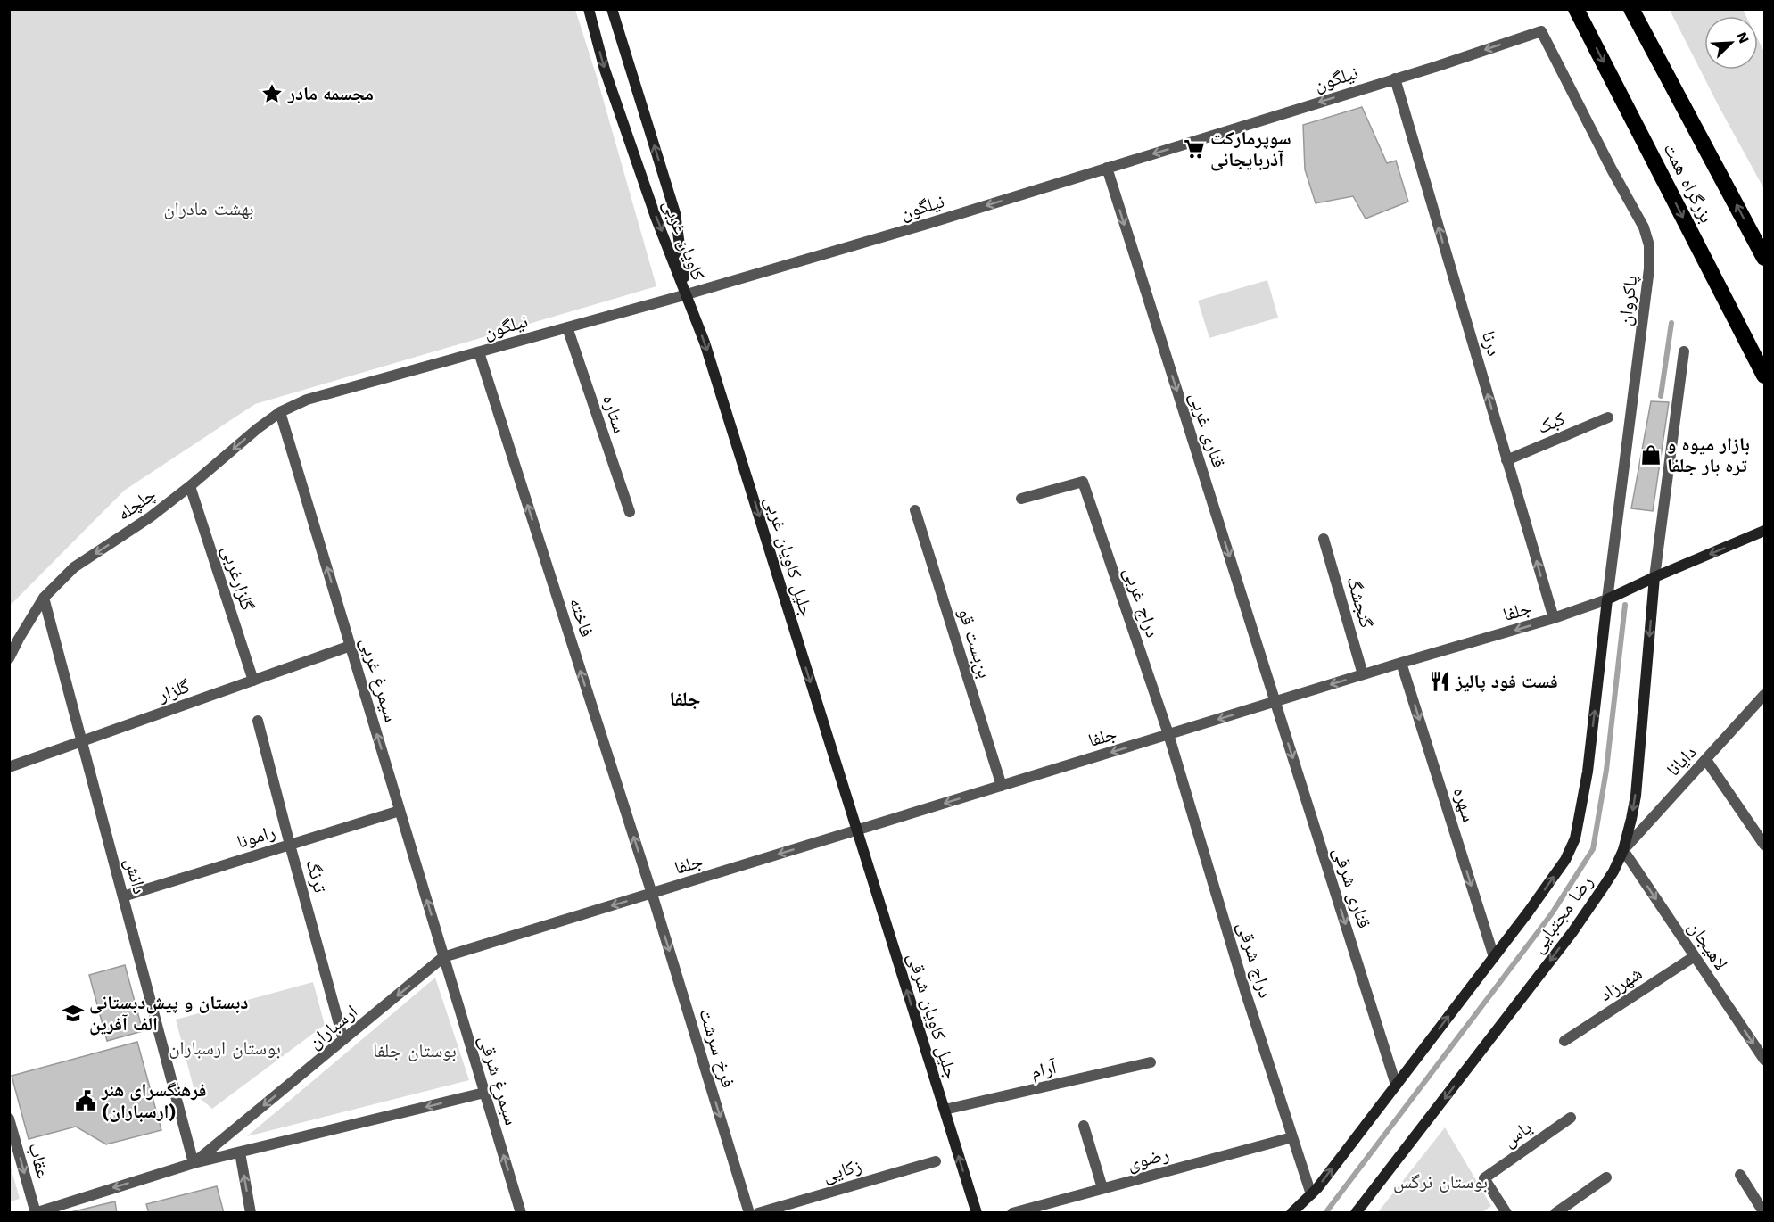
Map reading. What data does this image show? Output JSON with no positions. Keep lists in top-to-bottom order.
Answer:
{
  "streets": {
    "highway": ["بزرگراه همت"],
    "main road": [
      "کاویان غربی",
      "جلیل کاویان غربی",
      "جلفا",
      "رضا مجتبایی",
      "جلیل کاویان شرقی"
    ],
    "street": [
      "نیلگون",
      "پاکروان",
      "درنا",
      "ستاره",
      "کبک",
      "قناری غربی",
      "چلچله",
      "گلزارغربی",
      "دراج غربی",
      "گنجشگ",
      "فاخته",
      "بن‌بست قو",
      "سیمرغ غربی",
      "گلزار",
      "دایانا",
      "سهره",
      "رامونا",
      "دانش",
      "ترنگ",
      "قناری شرقی",
      "لاهیجان",
      "دراج شرقی",
      "شهرزاد",
      "ارسباران",
      "فرخ سرشت",
      "آرام",
      "سیمرغ شرقی",
      "یاس",
      "رضوی",
      "عقاب",
      "زکایی"
    ]
  },
  "crossings": [
    ["نیلگون", "کاویان غربی"],
    ["نیلگون", "پاکروان"],
    ["نیلگون", "درنا"],
    ["نیلگون", "ستاره"],
    ["نیلگون", "قناری غربی"],
    ["نیلگون", "چلچله"],
    ["نیلگون", "جلیل کاویان غربی"],
    ["نیلگون", "فاخته"],
    ["کاویان غربی", "جلیل کاویان غربی"],
    ["پاکروان", "جلفا"],
    ["پاکروان", "رضا مجتبایی"],
    ["درنا", "کبک"],
    ["درنا", "جلفا"],
    ["قناری غربی", "جلفا"],
    ["قناری غربی", "قناری شرقی"],
    ["چلچله", "گلزارغربی"],
    ["چلچله", "سیمرغ غربی"],
    ["چلچله", "دانش"],
    ["جلیل کاویان غربی", "جلفا"],
    ["جلیل کاویان غربی", "جلیل کاویان شرقی"],
    ["گلزارغربی", "گلزار"],
    ["دراج غربی", "جلفا"],
    ["دراج غربی", "دراج شرقی"],
    ["گنجشگ", "جلفا"],
    ["جلفا", "فاخته"],
    ["جلفا", "بن‌بست قو"],
    ["جلفا", "سیمرغ غربی"],
    ["جلفا", "سهره"],
    ["جلفا", "قناری شرقی"],
    ["جلفا", "رضا مجتبایی"],
    ["جلفا", "دراج شرقی"],
    ["جلفا", "جلیل کاویان شرقی"],
    ["جلفا", "ارسباران"],
    ["جلفا", "فرخ سرشت"],
    ["جلفا", "سیمرغ شرقی"],
    ["فاخته", "فرخ سرشت"],
    ["سیمرغ غربی", "گلزار"],
    ["سیمرغ غربی", "رامونا"],
    ["سیمرغ غربی", "ارسباران"],
    ["سیمرغ غربی", "سیمرغ شرقی"],
    ["گلزار", "دانش"],
    ["دایانا", "رضا مجتبایی"],
    ["دایانا", "لاهیجان"],
    ["سهره", "رضا مجتبایی"],
    ["رامونا", "دانش"],
    ["رامونا", "ترنگ"],
    ["دانش", "ارسباران"],
    ["ترنگ", "ارسباران"],
    ["قناری شرقی", "رضا مجتبایی"],
    ["رضا مجتبایی", "لاهیجان"],
    ["رضا مجتبایی", "دراج شرقی"],
    ["لاهیجان", "شهرزاد"],
    ["دراج شرقی", "رضوی"],
    ["جلیل کاویان شرقی", "آرام"],
    ["ارسباران", "سیمرغ شرقی"],
    ["ارسباران", "عقاب"]
  ],
  "one_way": [
    "نیلگون",
    "درنا",
    "قناری غربی",
    "چلچله",
    "جلیل کاویان غربی",
    "جلفا",
    "فاخته",
    "سیمرغ غربی",
    "سهره",
    "قناری شرقی",
    "لاهیجان",
    "جلیل کاویان شرقی",
    "ارسباران",
    "فرخ سرشت",
    "سیمرغ شرقی",
    "عقاب"
  ],
  "districts": ["جلفا"],
  "parks": [
    "بهشت مادران",
    "بوستان ارسباران",
    "بوستان جلفا",
    "بوستان نرگس"
  ],
  "places": {
    "place": ["مجسمه مادر"],
    "supermarket": ["سوپرمارکت آذربایجانی"],
    "shop": ["بازار میوه و تره بار جلفا"],
    "restaurant": ["فست فود پالیز"],
    "school or university": ["دبستان و پیش‌دبستانی الف آفرین"],
    "public building": ["فرهنگسرای هنر (ارسباران)"]
  },
  "north": "top right"
}
